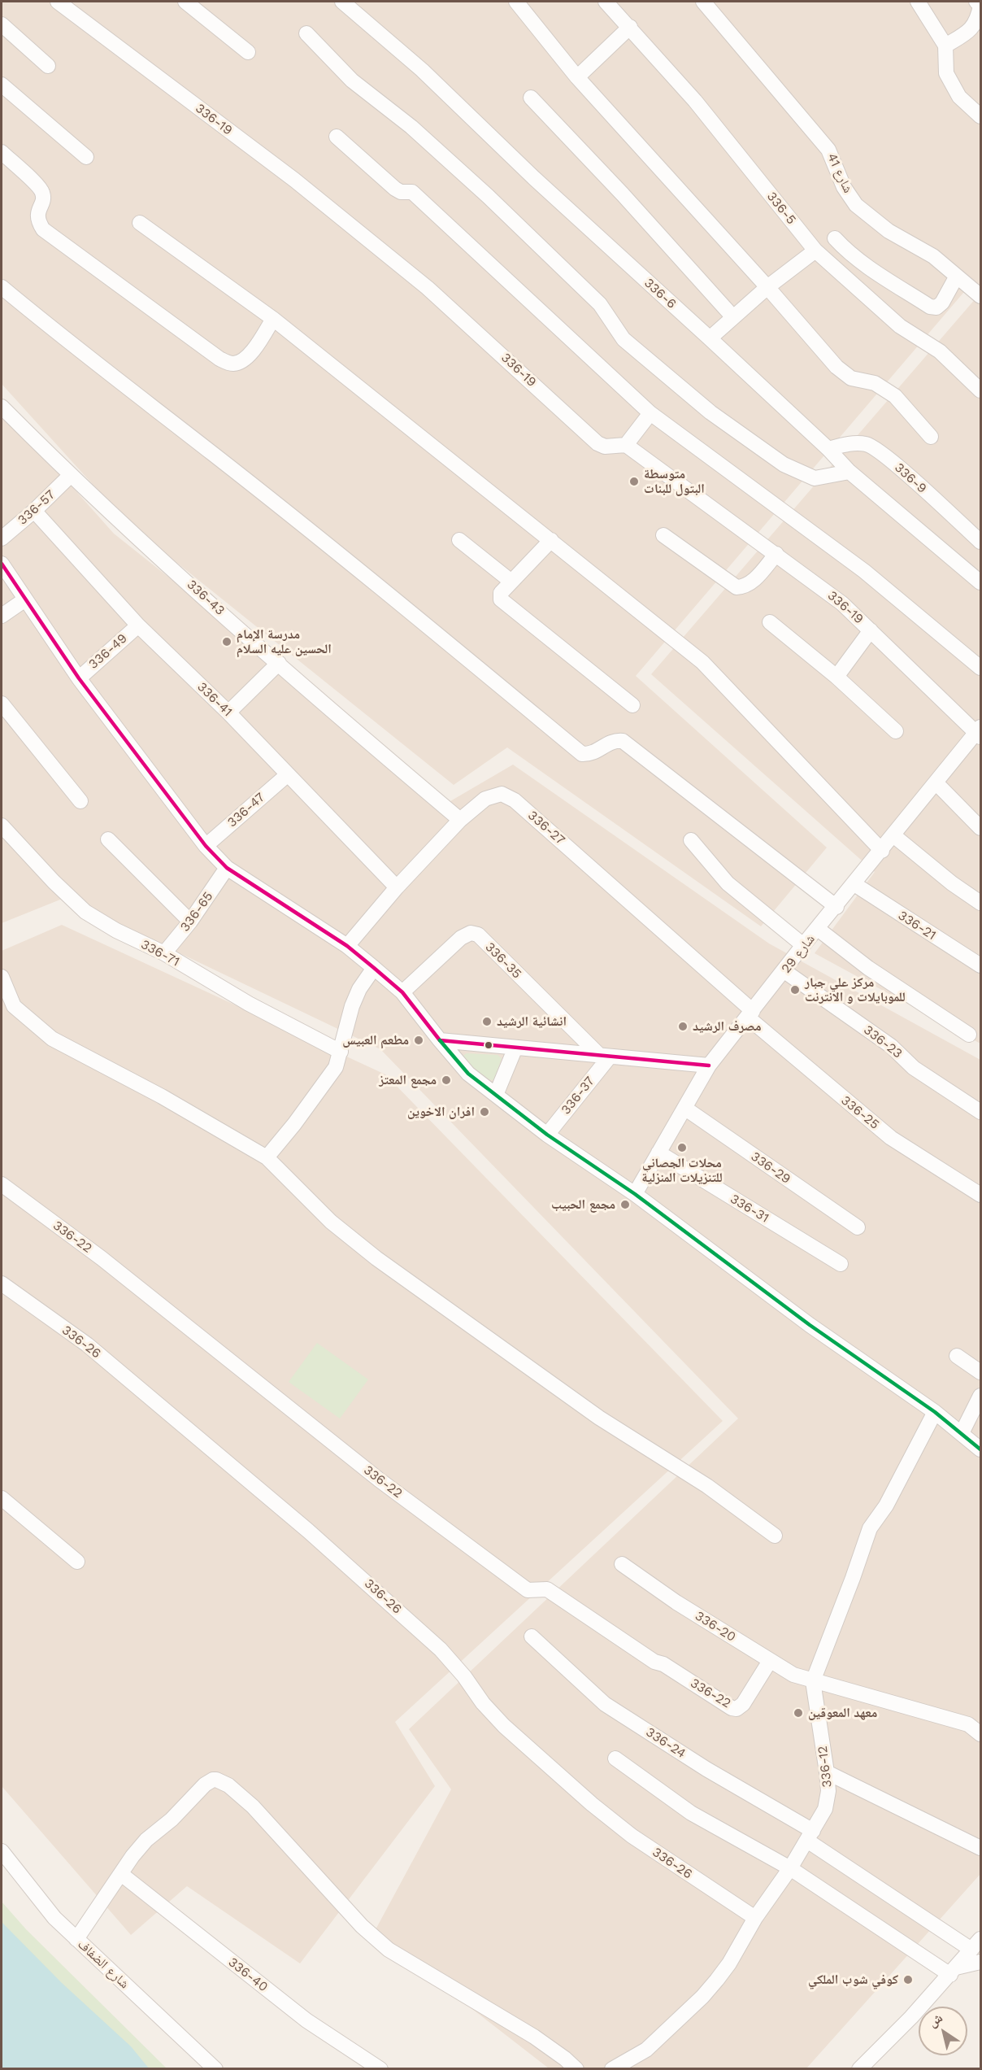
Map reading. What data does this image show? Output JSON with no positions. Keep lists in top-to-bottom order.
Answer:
{
  "streets": {
    "street": [
      "336-19",
      "شارع 41",
      "336-5",
      "336-6",
      "336-9",
      "336-57",
      "336-43",
      "336-49",
      "336-41",
      "336-47",
      "336-27",
      "336-65",
      "336-21",
      "336-71",
      "شارع 29",
      "336-35",
      "336-23",
      "336-37",
      "336-25",
      "336-29",
      "336-31",
      "336-22",
      "336-26",
      "336-20",
      "336-24",
      "336-12",
      "شارع الضفاف",
      "336-40"
    ]
  },
  "crossings": [
    ["336-19", "شارع 29"],
    ["336-6", "336-9"],
    ["336-57", "336-43"],
    ["336-57", "336-41"],
    ["336-43", "336-27"],
    ["336-49", "336-41"],
    ["336-41", "336-47"],
    ["336-41", "336-27"],
    ["336-27", "شارع 29"],
    ["336-27", "336-25"],
    ["336-65", "336-71"],
    ["336-21", "شارع 29"],
    ["شارع 29", "336-23"],
    ["شارع 29", "336-25"],
    ["شارع 29", "336-29"],
    ["شارع 29", "336-31"],
    ["336-35", "336-37"],
    ["336-22", "336-20"],
    ["336-26", "336-12"],
    ["336-20", "336-12"],
    ["336-24", "336-12"]
  ],
  "places": [
    "متوسطة البتول للبنات",
    "مدرسة الإمام الحسين عليه السلام",
    "مركز علي جبار للموبايلات و الانترنت",
    "انشائية الرشيد",
    "مصرف الرشيد",
    "مطعم العبيس",
    "مجمع المعتز",
    "افران الاخوين",
    "محلات الجصاني للتنزيلات المنزلية",
    "مجمع الحبيب",
    "معهد المعوقين",
    "كوفي شوب الملكي"
  ],
  "north": "top left"
}
